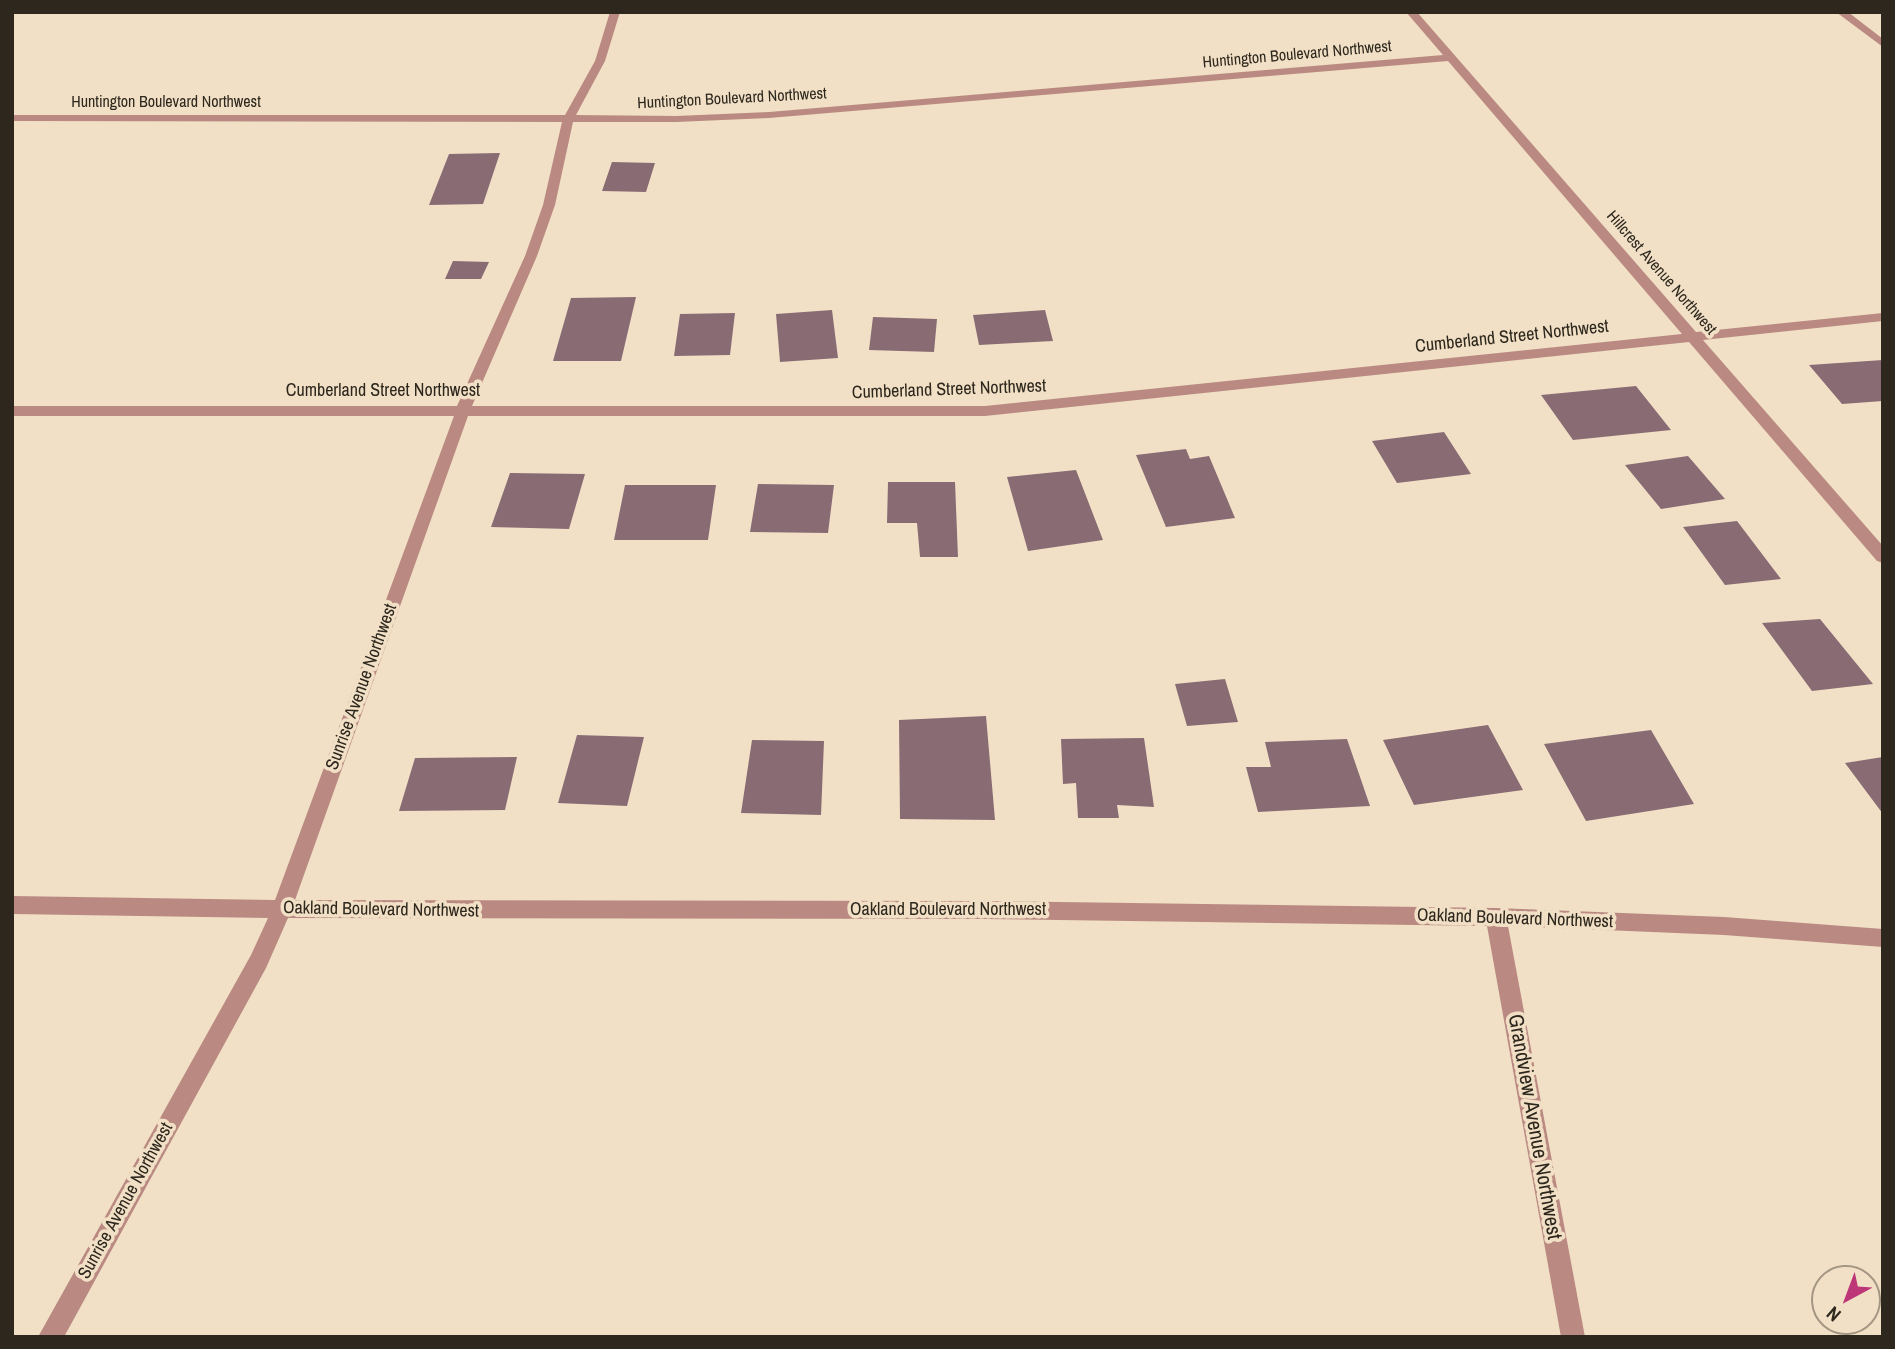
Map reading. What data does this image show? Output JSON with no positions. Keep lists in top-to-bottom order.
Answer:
{
  "streets": {
    "street": [
      "Huntington Boulevard Northwest",
      "Hillcrest Avenue Northwest",
      "Cumberland Street Northwest",
      "Sunrise Avenue Northwest",
      "Oakland Boulevard Northwest",
      "Grandview Avenue Northwest"
    ]
  },
  "crossings": [
    ["Huntington Boulevard Northwest", "Hillcrest Avenue Northwest"],
    ["Huntington Boulevard Northwest", "Sunrise Avenue Northwest"],
    ["Hillcrest Avenue Northwest", "Cumberland Street Northwest"],
    ["Cumberland Street Northwest", "Sunrise Avenue Northwest"],
    ["Sunrise Avenue Northwest", "Oakland Boulevard Northwest"],
    ["Oakland Boulevard Northwest", "Grandview Avenue Northwest"]
  ],
  "north": "bottom left"
}
